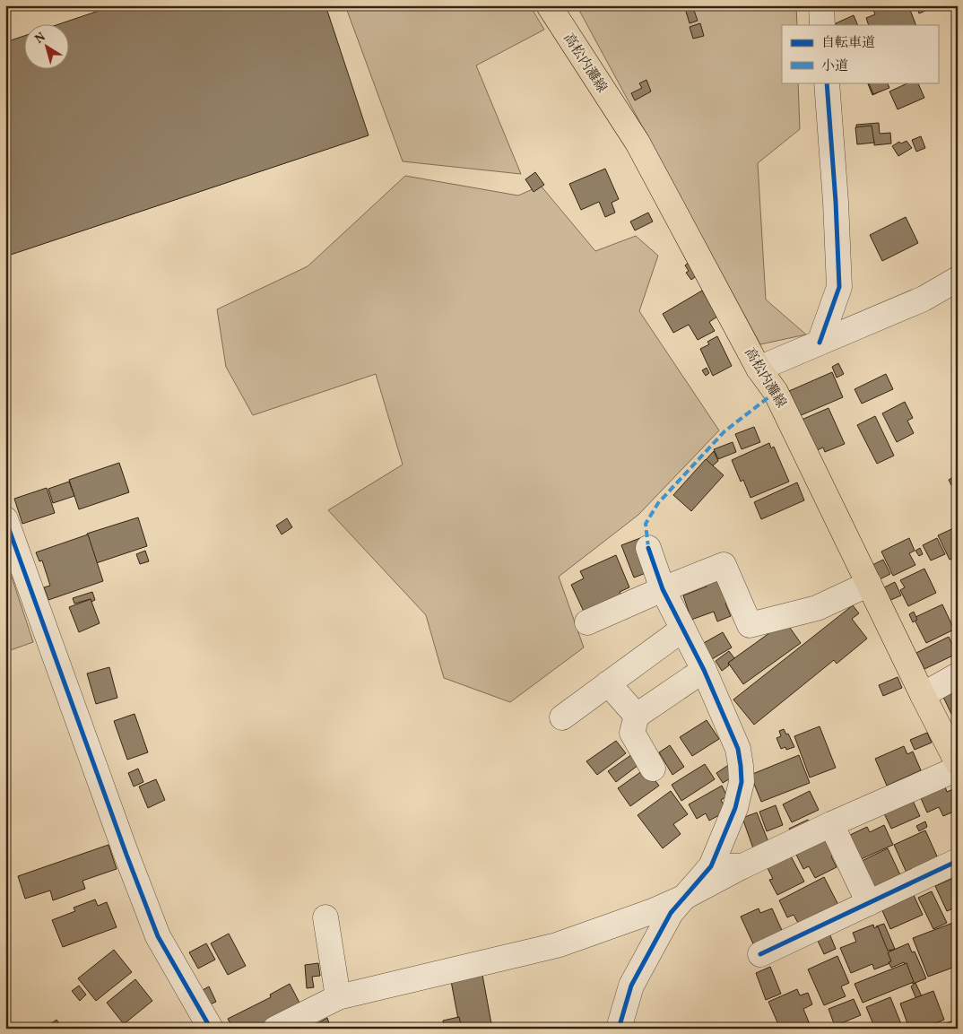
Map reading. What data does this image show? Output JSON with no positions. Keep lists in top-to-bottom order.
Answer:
{
  "streets": {
    "main road": ["高松内灘線"]
  },
  "legend": ["自転車道", "小道"],
  "north": "top left"
}
